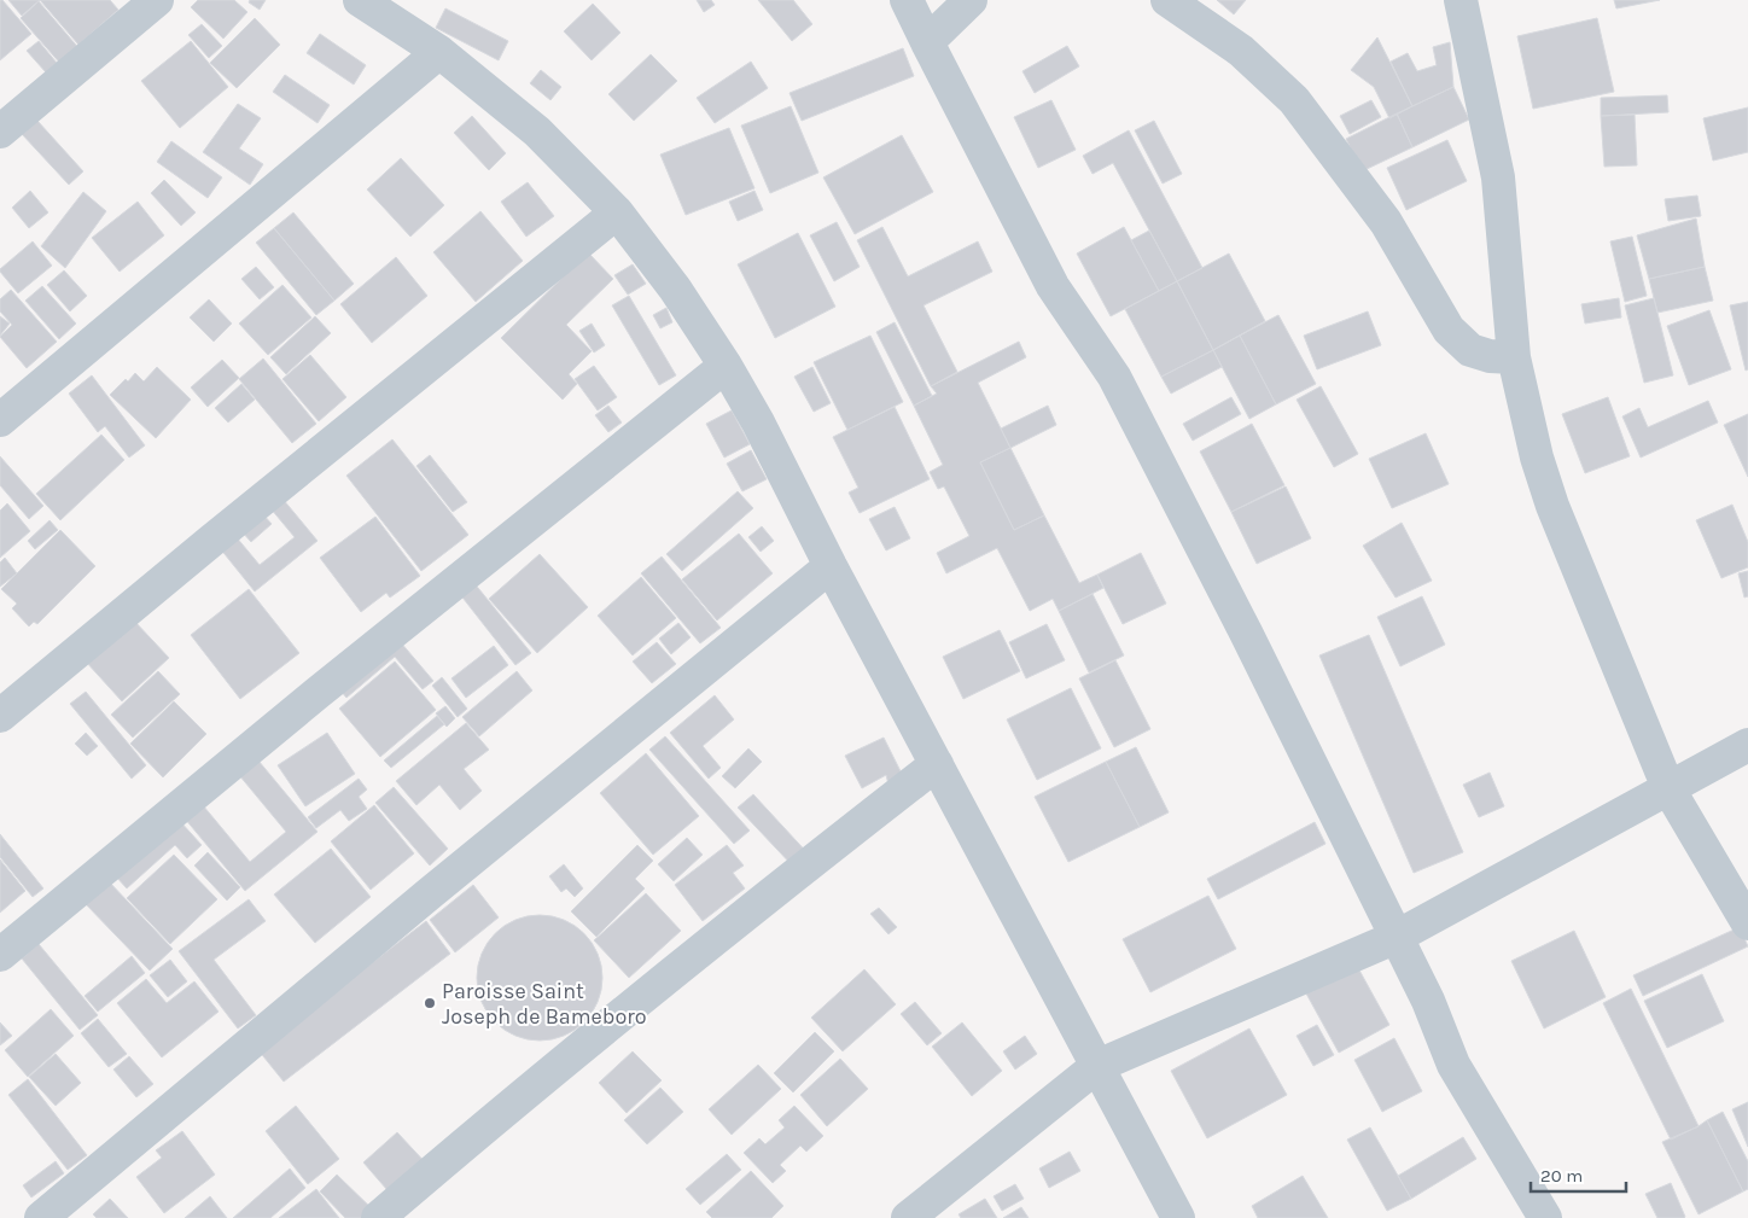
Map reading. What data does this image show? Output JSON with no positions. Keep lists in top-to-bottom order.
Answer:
{
  "places": ["Paroisse Saint Joseph de Bameboro"],
  "scale_bar": "20 m"
}
